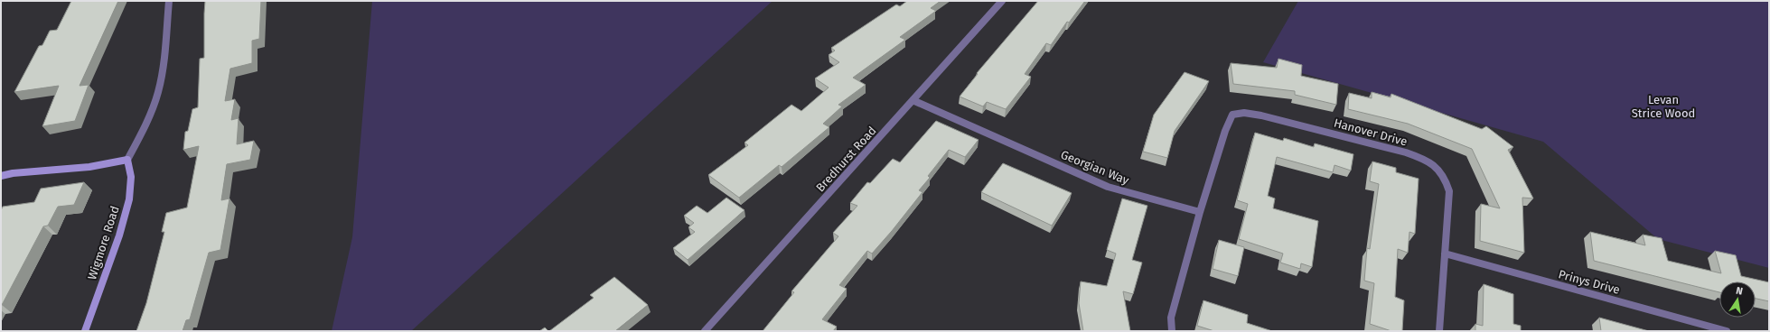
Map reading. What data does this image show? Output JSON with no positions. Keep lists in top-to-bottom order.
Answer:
{
  "streets": {
    "street": [
      "Hanover Drive",
      "Bredhurst Road",
      "Georgian Way",
      "Wigmore Road",
      "Prinys Drive"
    ]
  },
  "crossings": [
    ["Hanover Drive", "Georgian Way"],
    ["Hanover Drive", "Prinys Drive"],
    ["Bredhurst Road", "Georgian Way"]
  ],
  "parks": ["Levan Strice Wood"],
  "north": "top"
}
